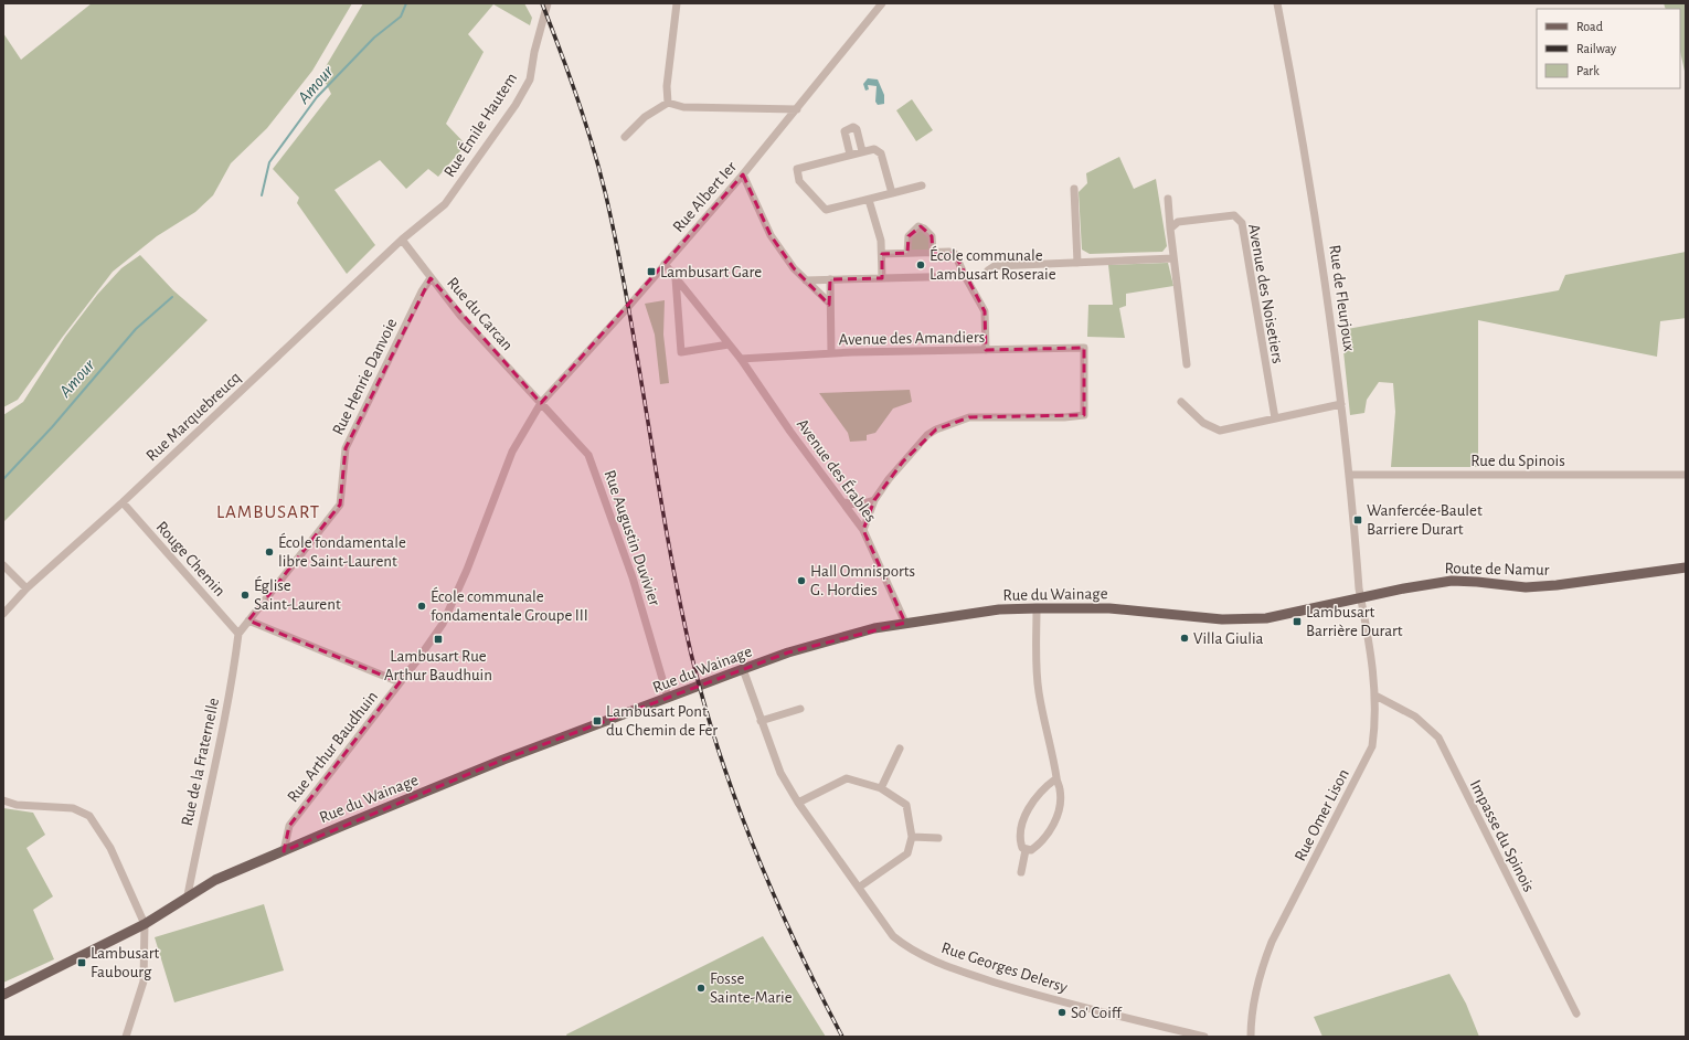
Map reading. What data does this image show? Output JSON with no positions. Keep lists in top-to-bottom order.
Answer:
{
  "streets": {
    "main road": ["Route de Namur", "Rue du Wainage"],
    "street": [
      "Rue Émile Hautem",
      "Rue Albert Ier",
      "Avenue des Noisetiers",
      "Rue de Fleurjoux",
      "Rue du Carcan",
      "Avenue des Amandiers",
      "Rue Henrie Danvoie",
      "Rue Marquebreucq",
      "Rue du Spinois",
      "Avenue des Érables",
      "Rue Augustin Duvivier",
      "Rouge Chemin",
      "Rue Arthur Baudhuin",
      "Rue de la Fraternelle",
      "Rue Omer Lison",
      "Impasse du Spinois",
      "Rue Georges Delersy"
    ]
  },
  "crossings": [
    ["Rue Émile Hautem", "Rue du Carcan"],
    ["Rue Émile Hautem", "Rue Marquebreucq"],
    ["Rue Albert Ier", "Rue du Carcan"],
    ["Rue Albert Ier", "Avenue des Érables"],
    ["Rue Albert Ier", "Rue Augustin Duvivier"],
    ["Rue Albert Ier", "Rue Arthur Baudhuin"],
    ["Rue de Fleurjoux", "Rue du Spinois"],
    ["Rue de Fleurjoux", "Route de Namur"],
    ["Rue de Fleurjoux", "Rue du Wainage"],
    ["Rue de Fleurjoux", "Rue Omer Lison"],
    ["Rue du Carcan", "Rue Henrie Danvoie"],
    ["Rue du Carcan", "Rue Marquebreucq"],
    ["Rue du Carcan", "Rue Augustin Duvivier"],
    ["Rue du Carcan", "Rue Arthur Baudhuin"],
    ["Avenue des Amandiers", "Avenue des Érables"],
    ["Rue Henrie Danvoie", "Rouge Chemin"],
    ["Rue Henrie Danvoie", "Rue de la Fraternelle"],
    ["Rue Marquebreucq", "Rouge Chemin"],
    ["Avenue des Érables", "Rue du Wainage"],
    ["Rue Augustin Duvivier", "Rue du Wainage"],
    ["Rue Augustin Duvivier", "Rue Arthur Baudhuin"],
    ["Rouge Chemin", "Rue de la Fraternelle"],
    ["Route de Namur", "Rue du Wainage"],
    ["Route de Namur", "Rue Omer Lison"],
    ["Rue du Wainage", "Rue Arthur Baudhuin"],
    ["Rue du Wainage", "Rue de la Fraternelle"],
    ["Rue du Wainage", "Rue Omer Lison"],
    ["Rue du Wainage", "Rue Georges Delersy"],
    ["Rue Omer Lison", "Impasse du Spinois"]
  ],
  "districts": ["LAMBUSART"],
  "water": ["Amour"],
  "places": {
    "other": [
      "École communale Lambusart Roseraie",
      "École fondamentale libre Saint-Laurent",
      "Hall Omnisports G. Hordies",
      "Église Saint-Laurent",
      "École communale fondamentale Groupe III",
      "Villa Giulia",
      "Fosse Sainte-Marie",
      "So' Coiff"
    ],
    "transit": [
      "Lambusart Gare",
      "Wanfercée-Baulet Barriere Durart",
      "Lambusart Barrière Durart",
      "Lambusart Rue Arthur Baudhuin",
      "Lambusart Pont du Chemin de Fer",
      "Lambusart Faubourg"
    ]
  },
  "legend": ["Road", "Railway", "Park"]
}
